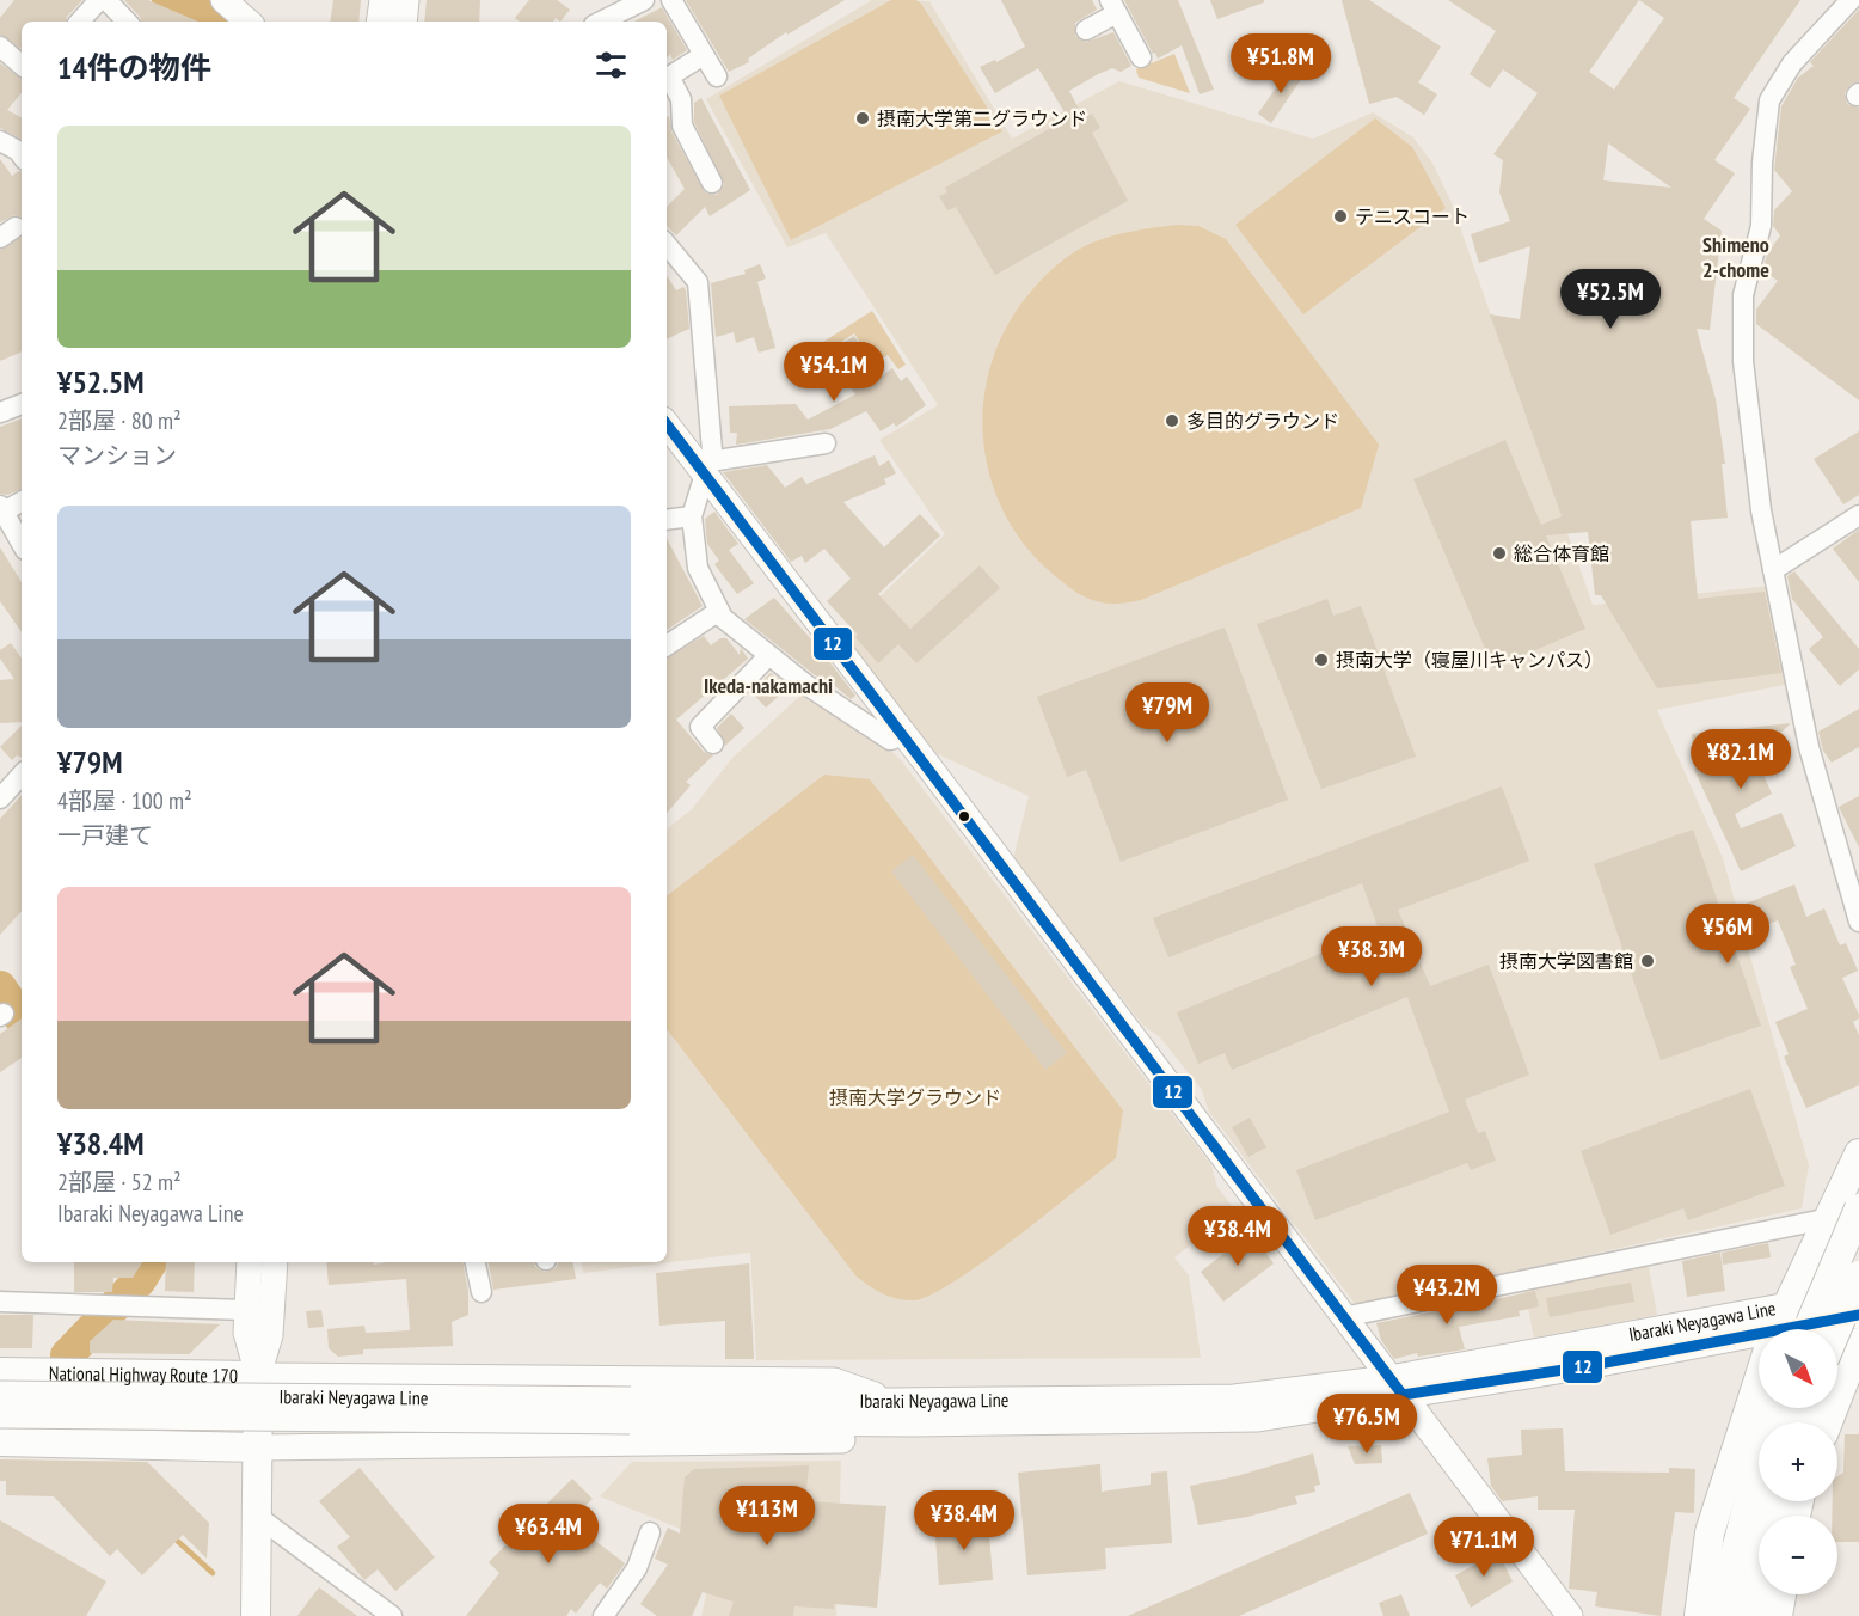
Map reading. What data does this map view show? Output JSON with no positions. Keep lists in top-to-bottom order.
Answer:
{
  "streets": {
    "highway": ["National Highway Route 170"],
    "main road": ["Ibaraki Neyagawa Line"]
  },
  "districts": ["Shimeno 2-chome", "Ikeda-nakamachi"],
  "parks": ["摂南大学グラウンド"],
  "places": [
    "摂南大学第二グラウンド",
    "テニスコート",
    "多目的グラウンド",
    "総合体育館",
    "摂南大学（寝屋川キャンパス）",
    "摂南大学図書館"
  ],
  "lines": ["transit line 12"],
  "north": "bottom right",
  "page": {
    "heading": "14件の物件",
    "price": [
      "¥51.8M",
      "¥52.5M",
      "¥54.1M",
      "¥79M",
      "¥82.1M",
      "¥56M",
      "¥38.3M",
      "¥38.4M",
      "¥43.2M",
      "¥76.5M",
      "¥113M",
      "¥38.4M",
      "¥63.4M",
      "¥71.1M"
    ],
    "list": [
      {
        "name": "¥52.5M",
        "note": "2部屋 · 80 m² · マンション"
      },
      {
        "name": "¥79M",
        "note": "4部屋 · 100 m² · 一戸建て"
      },
      {
        "name": "¥38.4M",
        "note": "2部屋 · 52 m² · Ibaraki Neyagawa Line"
      }
    ],
    "map_buttons": ["+", "−"]
  }
}
